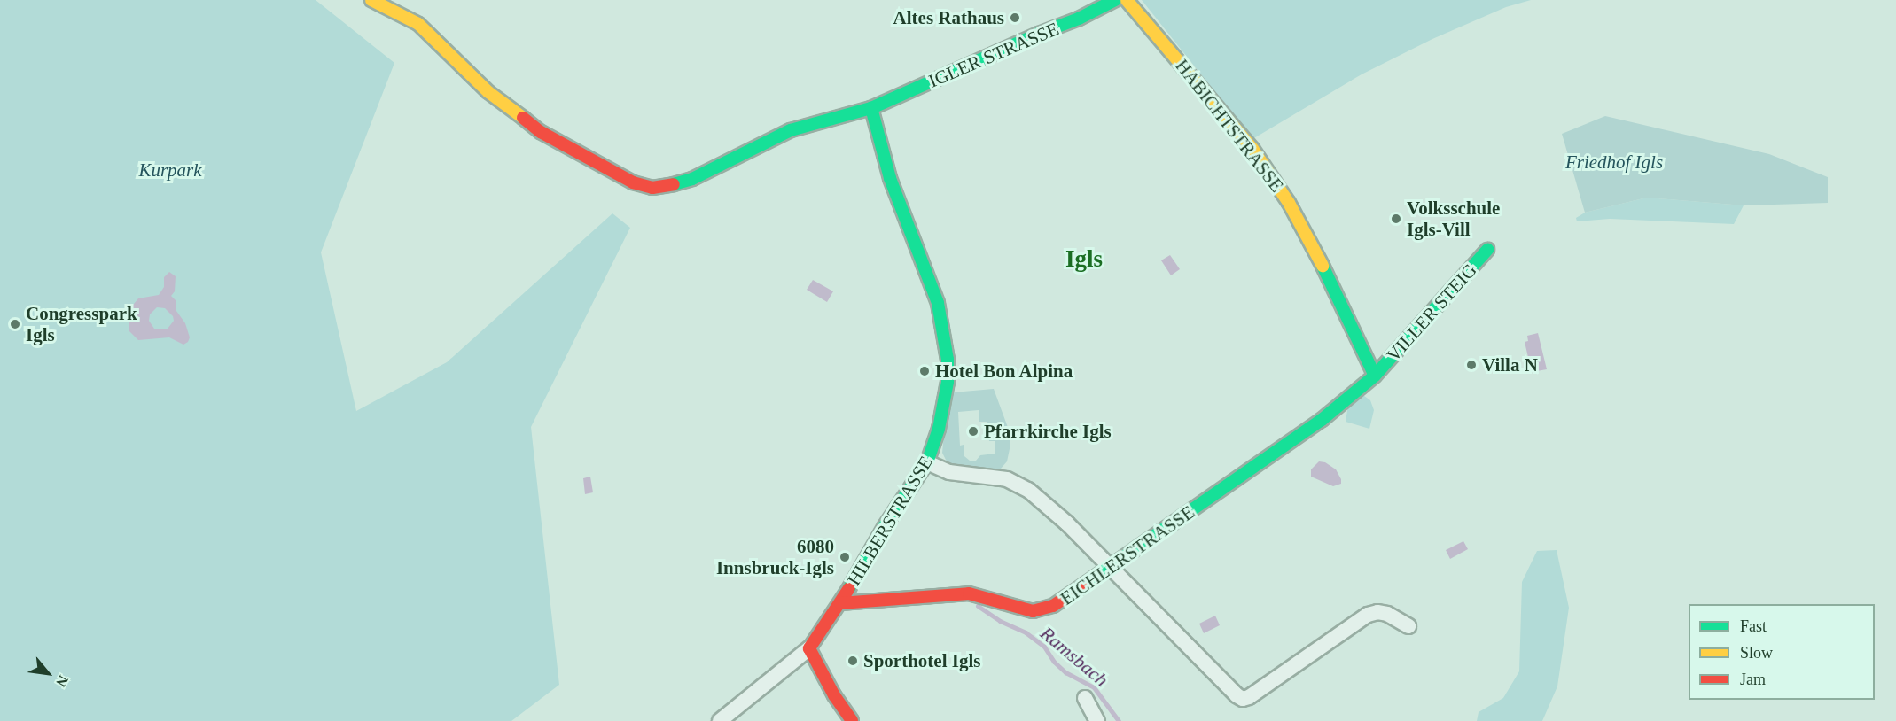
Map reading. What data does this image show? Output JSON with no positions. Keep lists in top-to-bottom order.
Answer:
{
  "streets": {
    "main road": [
      "IGLER STRASSE",
      "HABICHTSTRASSE",
      "VILLER STEIG",
      "HILBERSTRASSE",
      "EICHLERSTRASSE"
    ]
  },
  "crossings": [
    ["IGLER STRASSE", "HILBERSTRASSE"],
    ["HABICHTSTRASSE", "VILLER STEIG"],
    ["HABICHTSTRASSE", "EICHLERSTRASSE"],
    ["VILLER STEIG", "EICHLERSTRASSE"],
    ["HILBERSTRASSE", "EICHLERSTRASSE"]
  ],
  "districts": ["Igls"],
  "water": ["Ramsbach"],
  "parks": ["Friedhof Igls", "Kurpark"],
  "places": [
    "Altes Rathaus",
    "Volksschule Igls-Vill",
    "Congresspark Igls",
    "Villa N",
    "Hotel Bon Alpina",
    "Pfarrkirche Igls",
    "6080 Innsbruck-Igls",
    "Sporthotel Igls"
  ],
  "legend": ["Fast", "Slow", "Jam"],
  "north": "bottom right"
}
